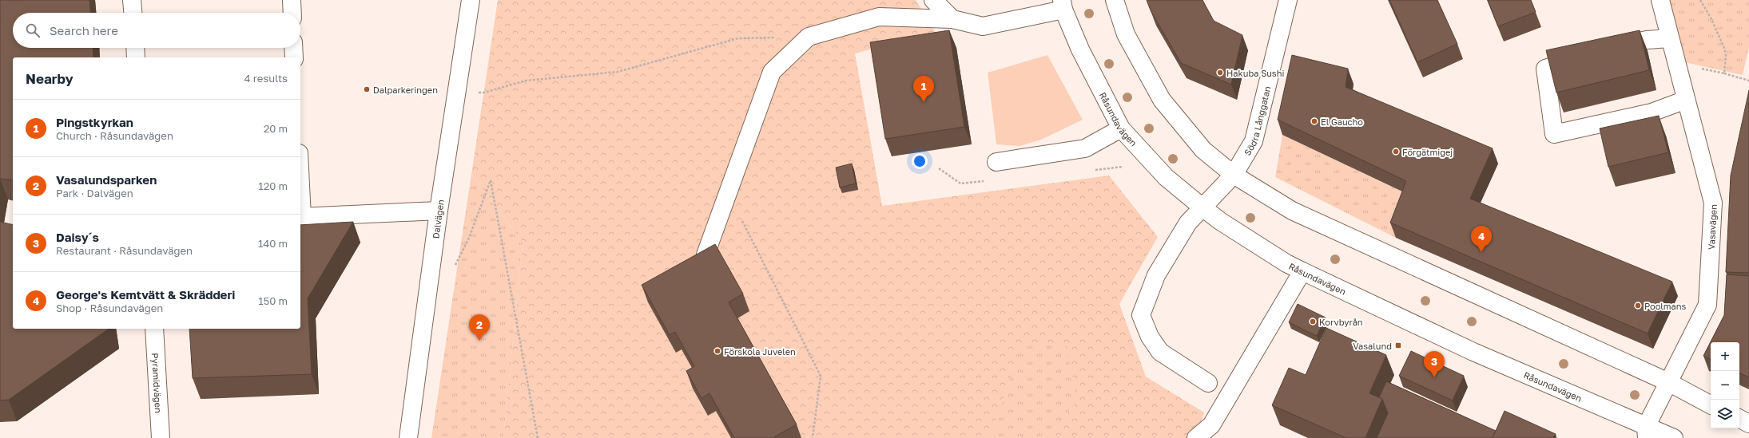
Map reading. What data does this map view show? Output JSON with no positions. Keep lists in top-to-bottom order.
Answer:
{
  "streets": {
    "street": [
      "Råsundavägen",
      "Södra Långgatan",
      "Dalvägen",
      "Vasavägen",
      "Pyramidvägen"
    ]
  },
  "crossings": [
    ["Råsundavägen", "Södra Långgatan"],
    ["Råsundavägen", "Vasavägen"]
  ],
  "places": {
    "other": [
      "Hakuba Sushi",
      "Dalparkeringen",
      "El Gaucho",
      "Förgätmigej",
      "Poolmans",
      "Korvbyrån",
      "Förskola Juvelen"
    ],
    "transit": ["Vasalund"]
  },
  "page": {
    "search": "Search here",
    "heading": ["Nearby", "4 results"],
    "pins": [
      "1",
      "4",
      "2",
      "3"
    ],
    "list": [
      {
        "mark": "1",
        "name": "Pingstkyrkan",
        "note": "Church · Råsundavägen",
        "value": "20 m"
      },
      {
        "mark": "2",
        "name": "Vasalundsparken",
        "note": "Park · Dalvägen",
        "value": "120 m"
      },
      {
        "mark": "3",
        "name": "Daisy´s",
        "note": "Restaurant · Råsundavägen",
        "value": "140 m"
      },
      {
        "mark": "4",
        "name": "George's Kemtvätt & Skrädderi",
        "note": "Shop · Råsundavägen",
        "value": "150 m"
      }
    ],
    "map_buttons": ["+", "−"]
  }
}
